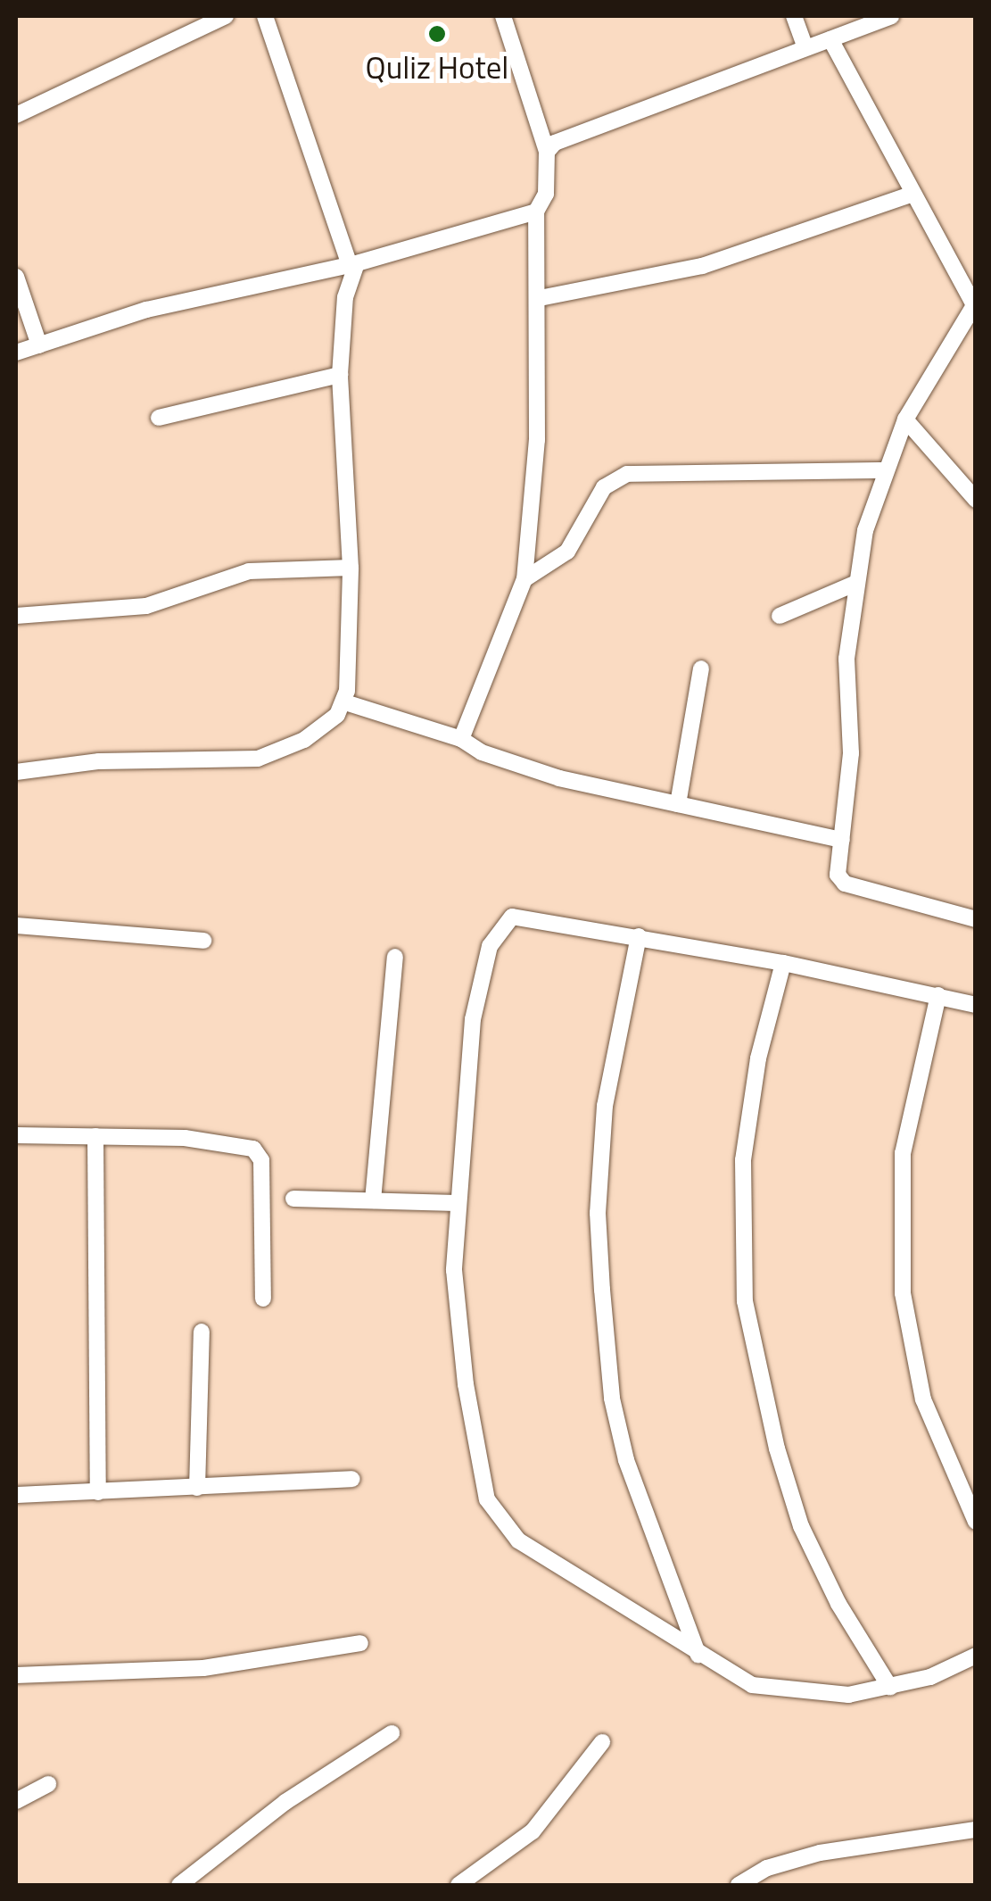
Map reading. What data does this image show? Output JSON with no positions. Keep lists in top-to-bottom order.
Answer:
{
  "places": ["Quliz Hotel"]
}
